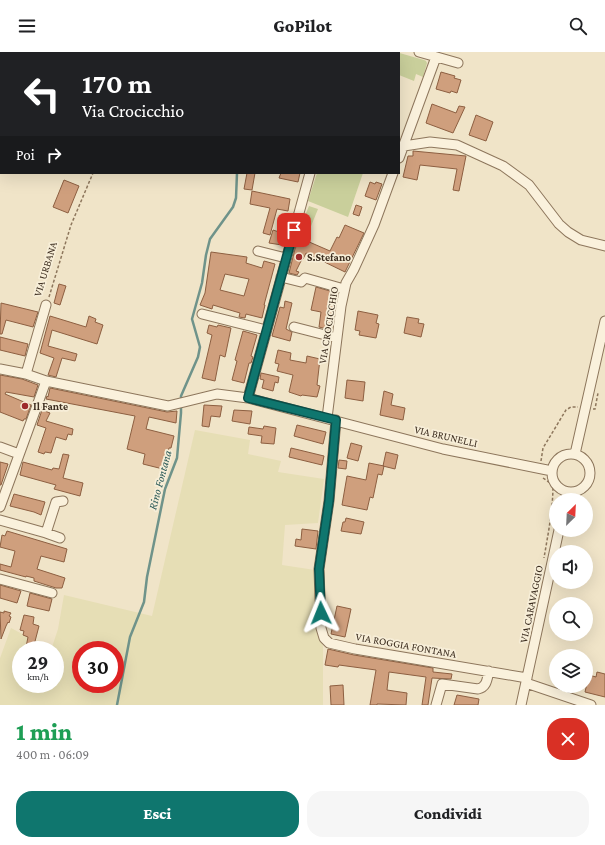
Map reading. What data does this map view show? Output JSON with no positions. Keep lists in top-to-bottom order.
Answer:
{
  "streets": {
    "street": [
      "VIA URBANA",
      "VIA CROCICCHIO",
      "VIA BRUNELLI",
      "VIA CARAVAGGIO",
      "VIA ROGGIA FONTANA"
    ]
  },
  "crossings": [
    ["VIA CROCICCHIO", "VIA BRUNELLI"],
    ["VIA CROCICCHIO", "VIA ROGGIA FONTANA"],
    ["VIA BRUNELLI", "VIA ROGGIA FONTANA"],
    ["VIA CARAVAGGIO", "VIA ROGGIA FONTANA"]
  ],
  "water": ["Rino Fontana"],
  "places": ["S.Stefano", "Il Fante"],
  "north": "top right",
  "page": {
    "header": "GoPilot",
    "turn": ["170 m", "Via Crocicchio"],
    "then": "Poi",
    "speed": "29 km/h",
    "limit": "30",
    "heading": ["1 min", "400 m · 06:09"],
    "buttons": ["Esci", "Condividi"]
  }
}
